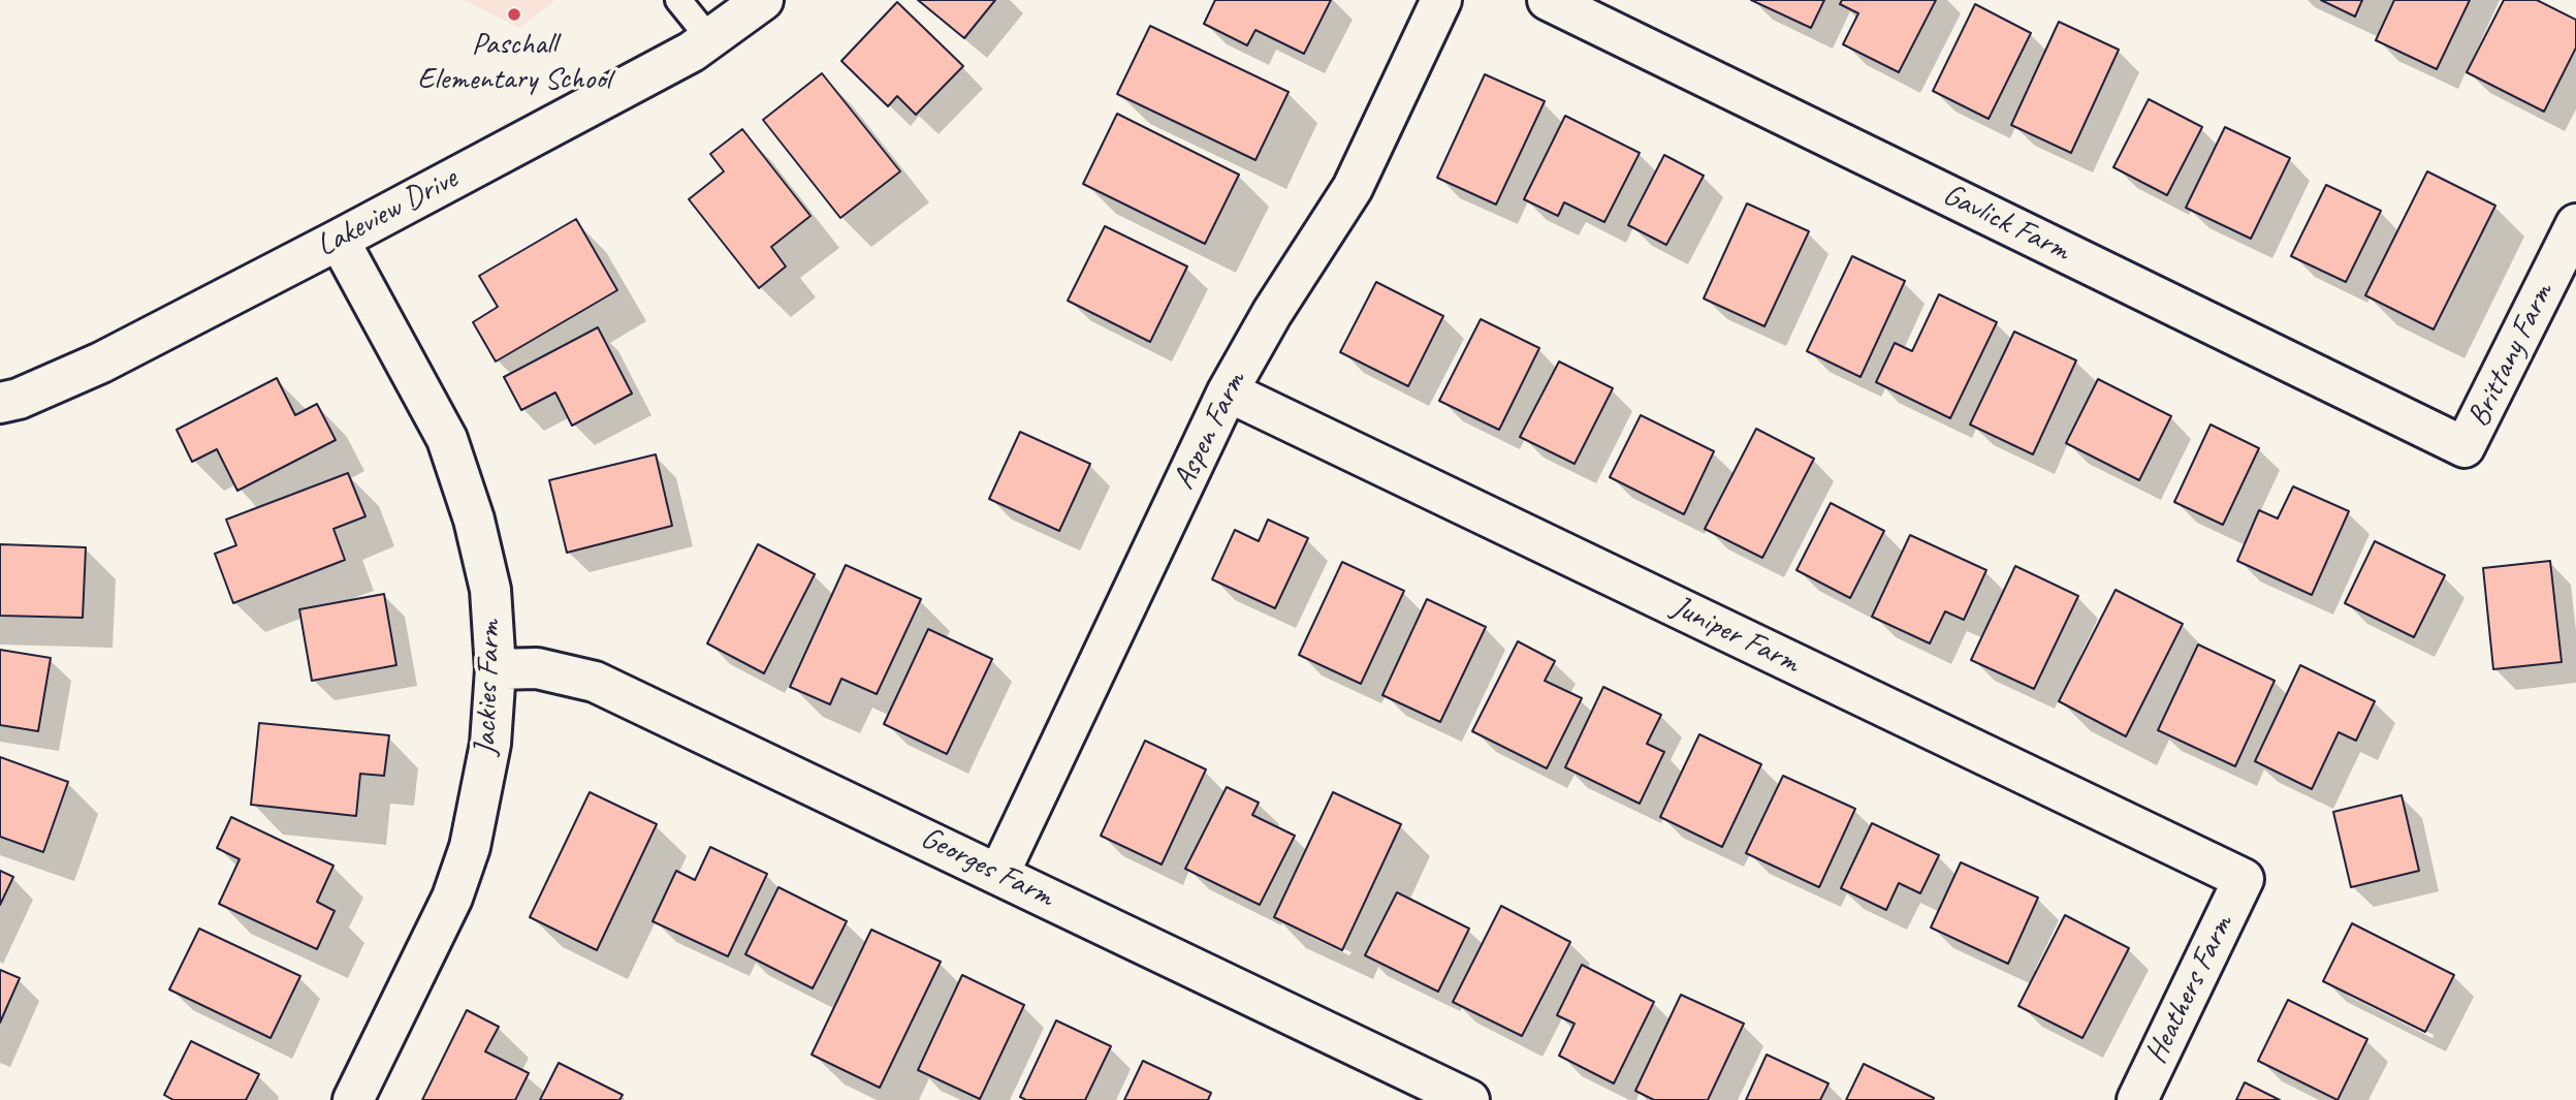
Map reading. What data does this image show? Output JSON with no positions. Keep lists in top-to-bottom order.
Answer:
{
  "streets": {
    "street": [
      "Lakeview Drive",
      "Gavlick Farm",
      "Brittany Farm",
      "Aspen Farm",
      "Juniper Farm",
      "Jackies Farm",
      "Georges Farm",
      "Heathers Farm"
    ]
  },
  "crossings": [
    ["Lakeview Drive", "Jackies Farm"],
    ["Gavlick Farm", "Brittany Farm"],
    ["Aspen Farm", "Juniper Farm"],
    ["Aspen Farm", "Georges Farm"],
    ["Juniper Farm", "Heathers Farm"],
    ["Jackies Farm", "Georges Farm"]
  ],
  "places": ["Paschall Elementary School"]
}
